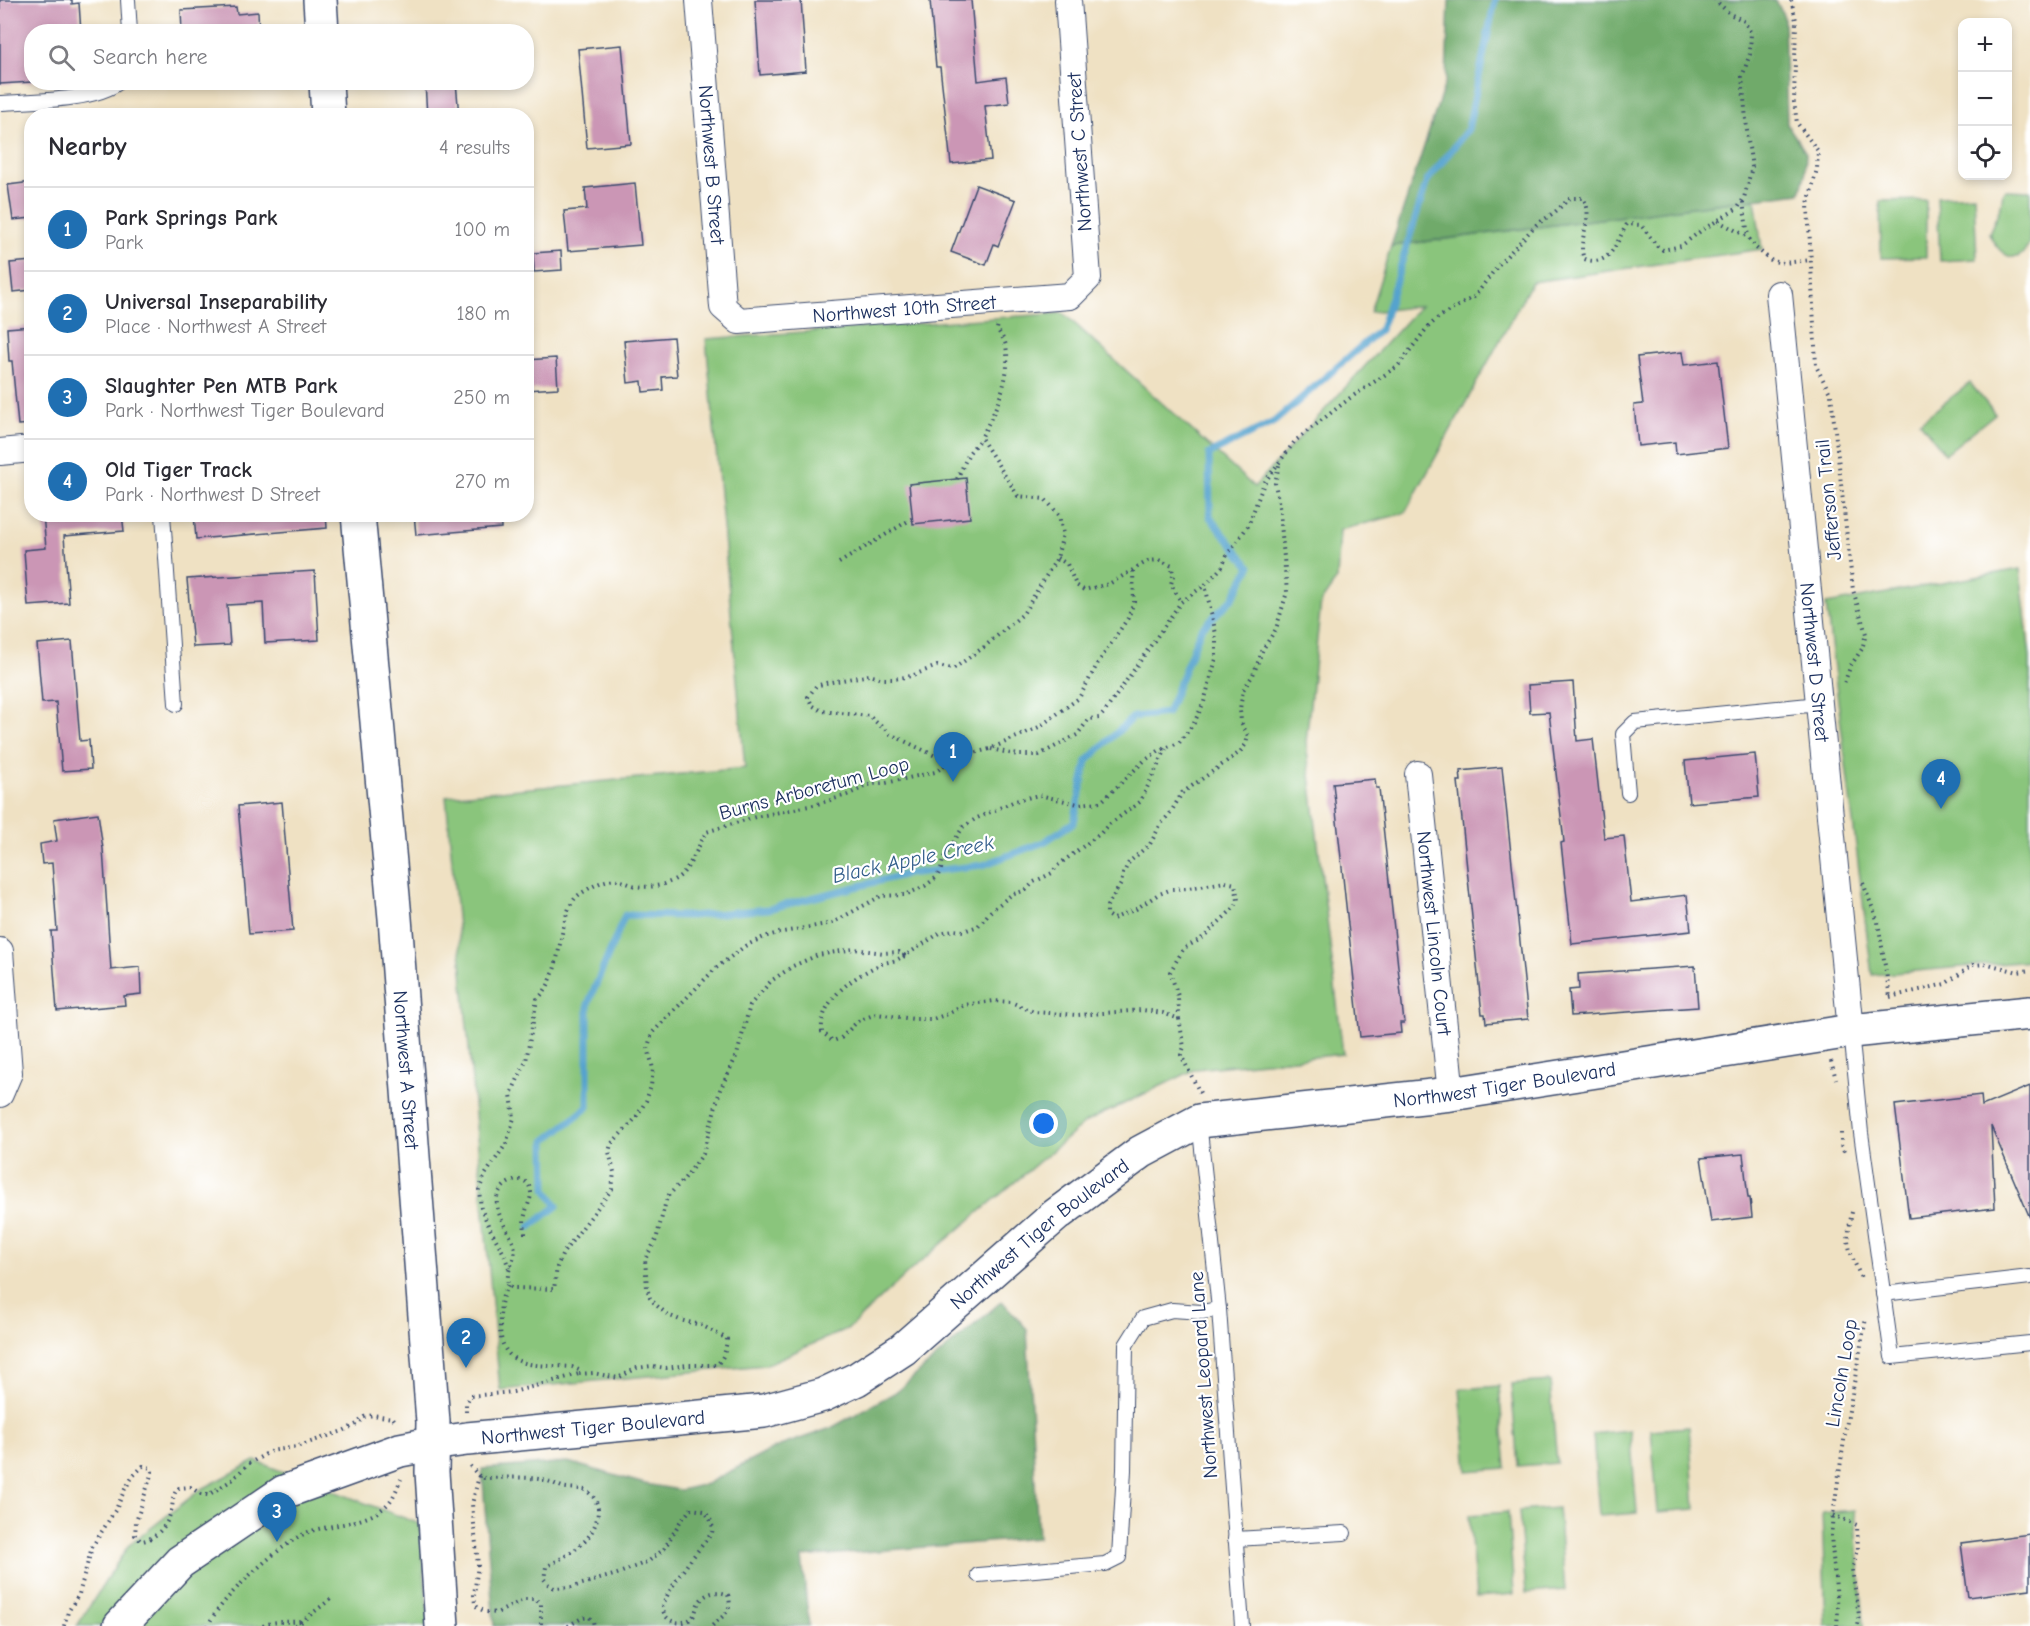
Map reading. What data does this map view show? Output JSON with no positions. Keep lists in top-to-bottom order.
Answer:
{
  "streets": {
    "street": [
      "Northwest C Street",
      "Northwest B Street",
      "Northwest 10th Street",
      "Northwest D Street",
      "Northwest Lincoln Court",
      "Northwest A Street",
      "Northwest Tiger Boulevard"
    ],
    "lane": ["Northwest Leopard Lane"],
    "path": ["Jefferson Trail", "Burns Arboretum Loop", "Lincoln Loop"]
  },
  "crossings": [
    ["Northwest C Street", "Northwest 10th Street"],
    ["Northwest B Street", "Northwest 10th Street"],
    ["Northwest D Street", "Northwest Tiger Boulevard"],
    ["Northwest Lincoln Court", "Northwest Tiger Boulevard"],
    ["Northwest A Street", "Northwest Tiger Boulevard"],
    ["Northwest Tiger Boulevard", "Northwest Leopard Lane"]
  ],
  "water": ["Black Apple Creek"],
  "page": {
    "map_buttons": ["+", "−"],
    "search": "Search here",
    "heading": ["Nearby", "4 results"],
    "list": [
      {
        "mark": "1",
        "name": "Park Springs Park",
        "note": "Park",
        "value": "100 m"
      },
      {
        "mark": "2",
        "name": "Universal Inseparability",
        "note": "Place · Northwest A Street",
        "value": "180 m"
      },
      {
        "mark": "3",
        "name": "Slaughter Pen MTB Park",
        "note": "Park · Northwest Tiger Boulevard",
        "value": "250 m"
      },
      {
        "mark": "4",
        "name": "Old Tiger Track",
        "note": "Park · Northwest D Street",
        "value": "270 m"
      }
    ],
    "pins": [
      "1",
      "4",
      "2",
      "3"
    ]
  }
}
